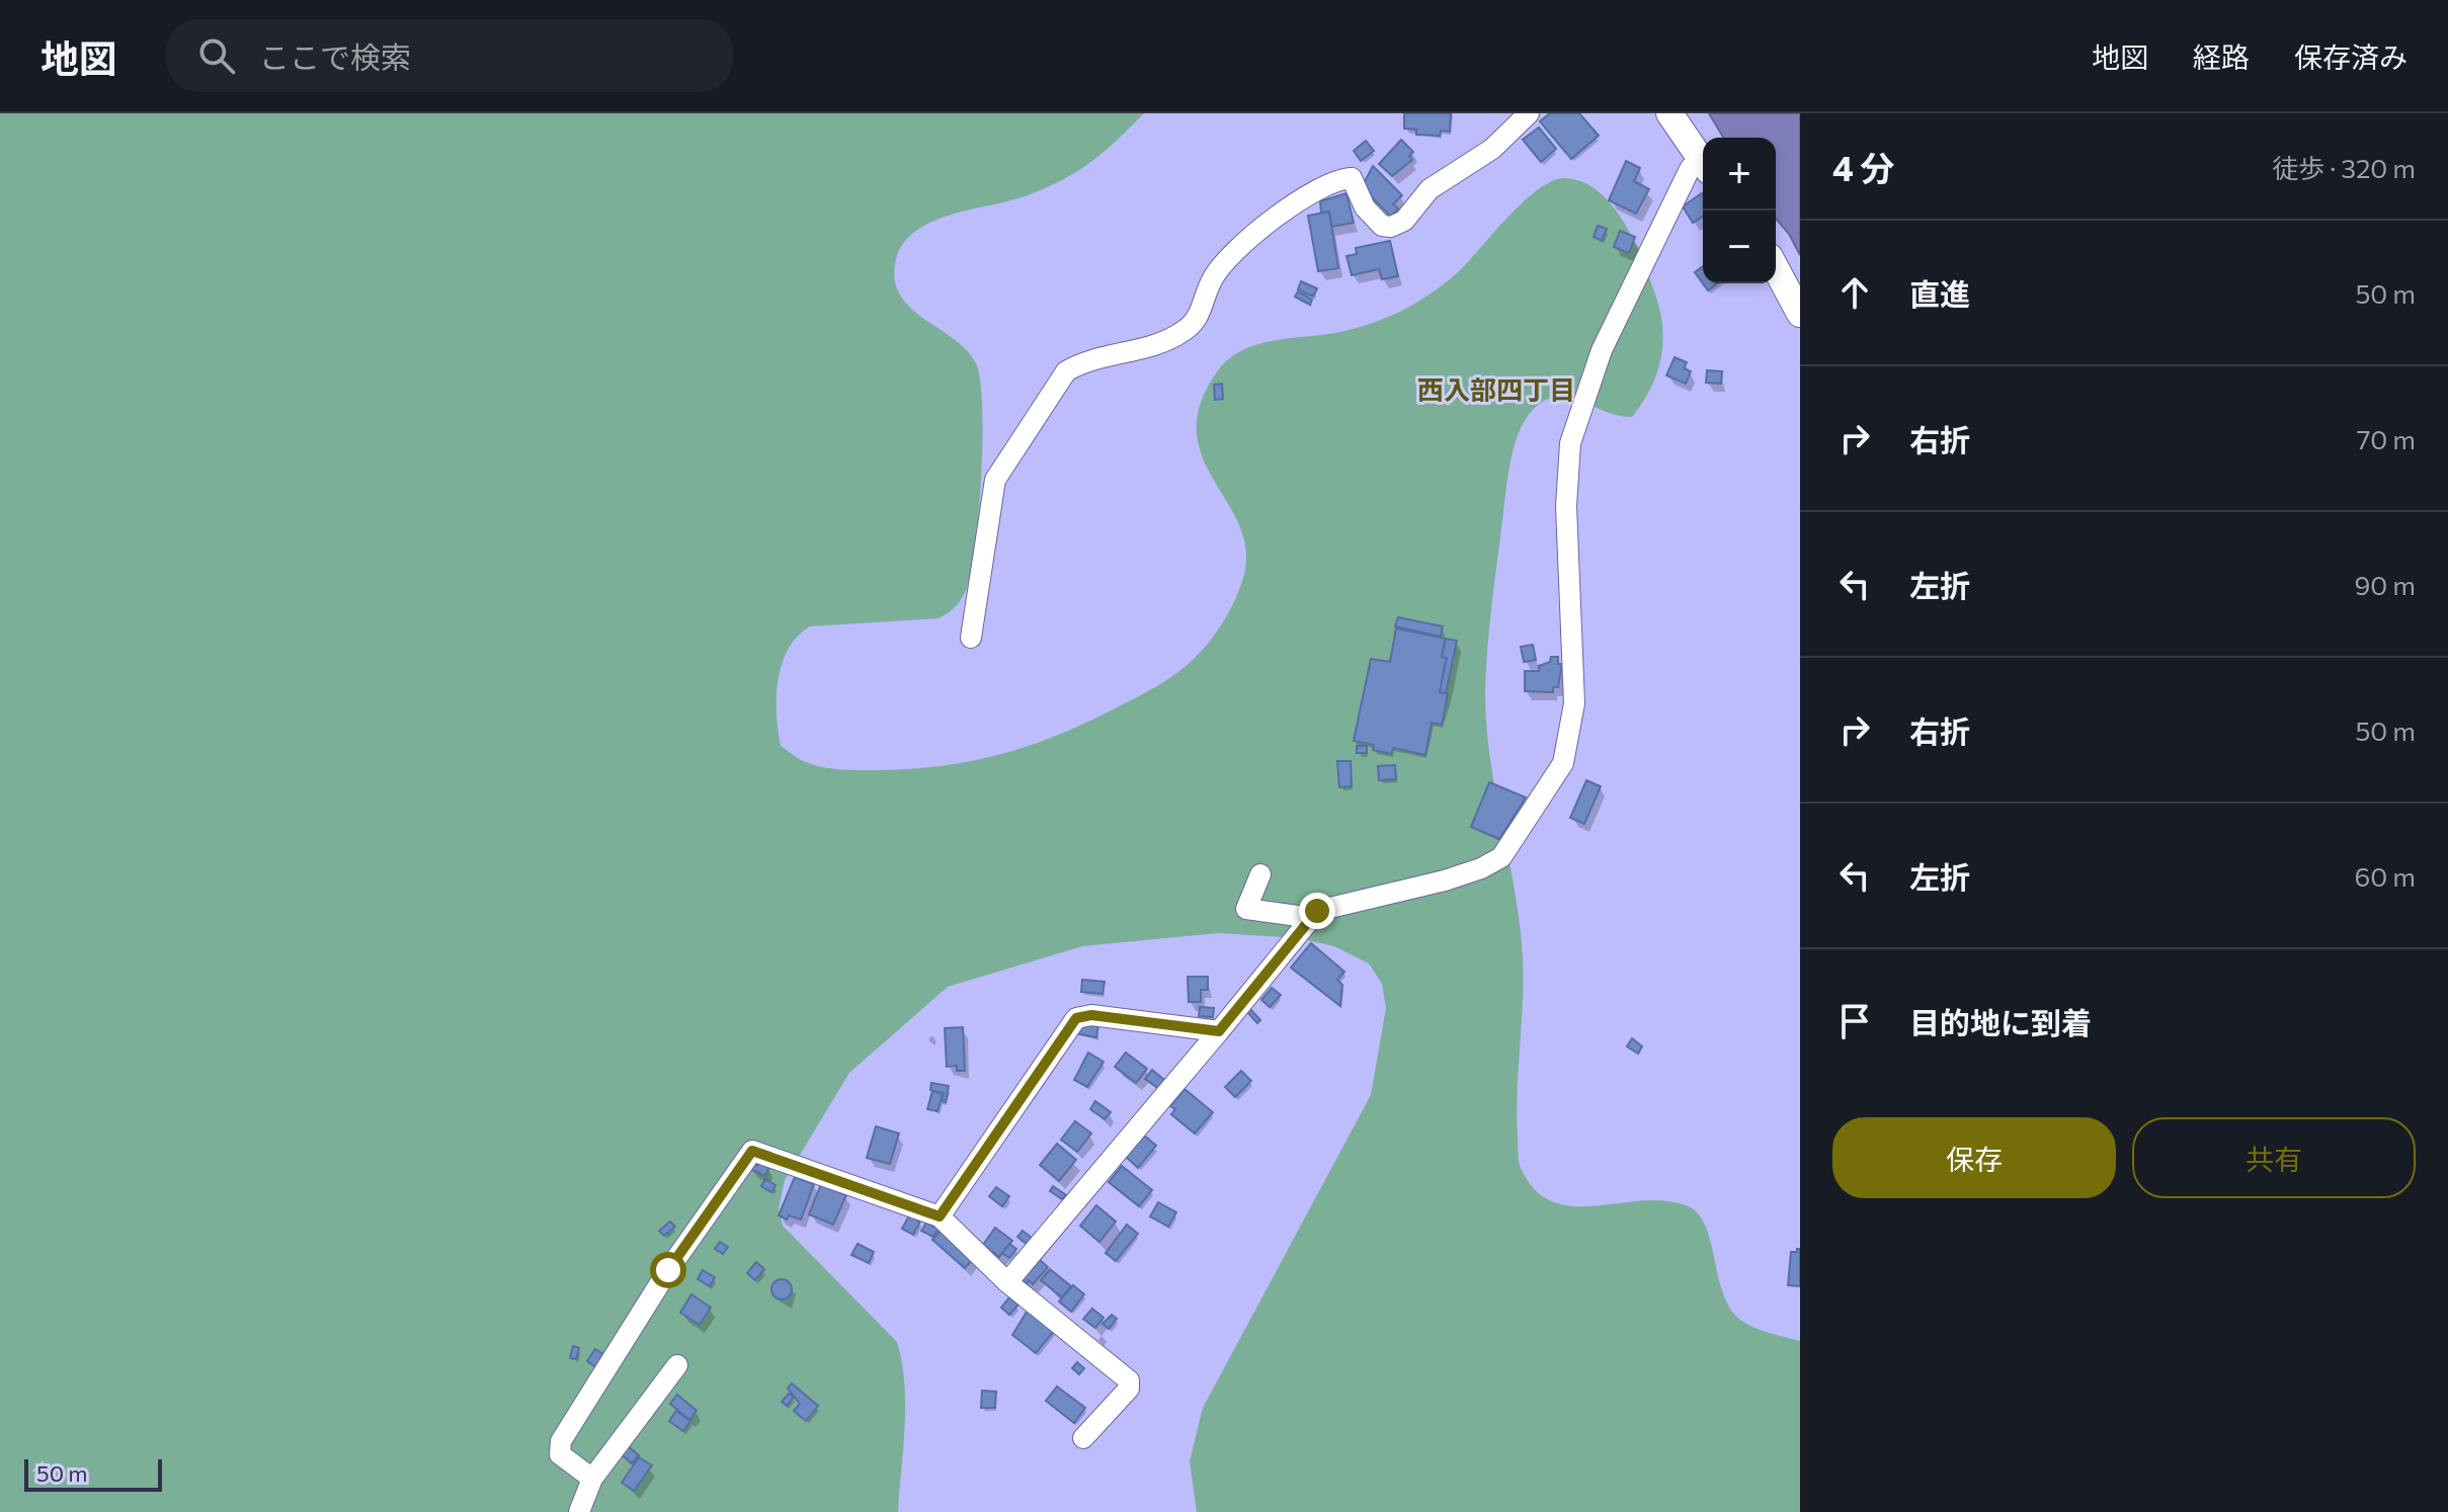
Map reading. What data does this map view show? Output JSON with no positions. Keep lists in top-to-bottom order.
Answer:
{
  "districts": ["西入部四丁目"],
  "scale_bar": "50 m",
  "page": {
    "header": "地図",
    "search": "ここで検索",
    "nav": ["地図", "経路", "保存済み"],
    "heading": ["4 分", "徒歩 · 320 m"],
    "map_buttons": ["+", "−"],
    "list": [
      ["直進", "50 m"],
      ["右折", "70 m"],
      ["左折", "90 m"],
      ["右折", "50 m"],
      ["左折", "60 m"],
      "目的地に到着"
    ],
    "buttons": ["保存", "共有"],
    "scale": "50 m"
  }
}
